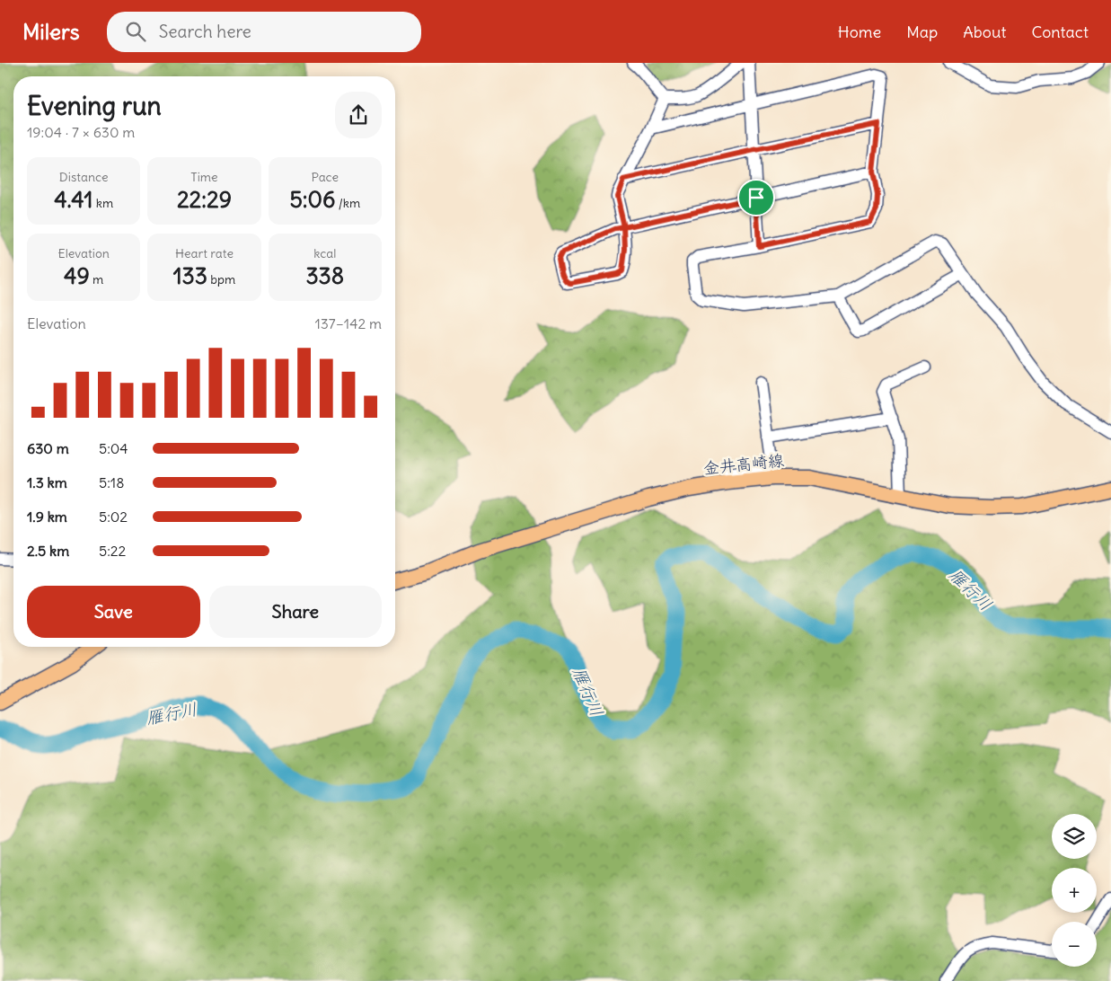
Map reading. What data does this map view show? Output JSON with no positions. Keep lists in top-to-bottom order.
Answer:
{
  "streets": {
    "main road": ["金井高崎線"]
  },
  "water": ["雁行川"],
  "page": {
    "header": "Milers",
    "search": "Search here",
    "nav": [
      "Home",
      "Map",
      "About",
      "Contact"
    ],
    "heading": ["Evening run", "19:04 · 7 × 630 m"],
    "stats": [
      ["Distance", "4.41 km"],
      ["Time", "22:29"],
      ["Pace", "5:06 /km"],
      ["Elevation", "49 m"],
      ["Heart rate", "133 bpm"],
      ["kcal", "338"]
    ],
    "chart": ["Elevation", "137–142 m"],
    "list": [
      {
        "name": "630 m",
        "note": "5:04"
      },
      {
        "name": "1.3 km",
        "note": "5:18"
      },
      {
        "name": "1.9 km",
        "note": "5:02"
      },
      {
        "name": "2.5 km",
        "note": "5:22"
      }
    ],
    "buttons": ["Save", "Share"],
    "map_buttons": ["+", "−"]
  }
}
